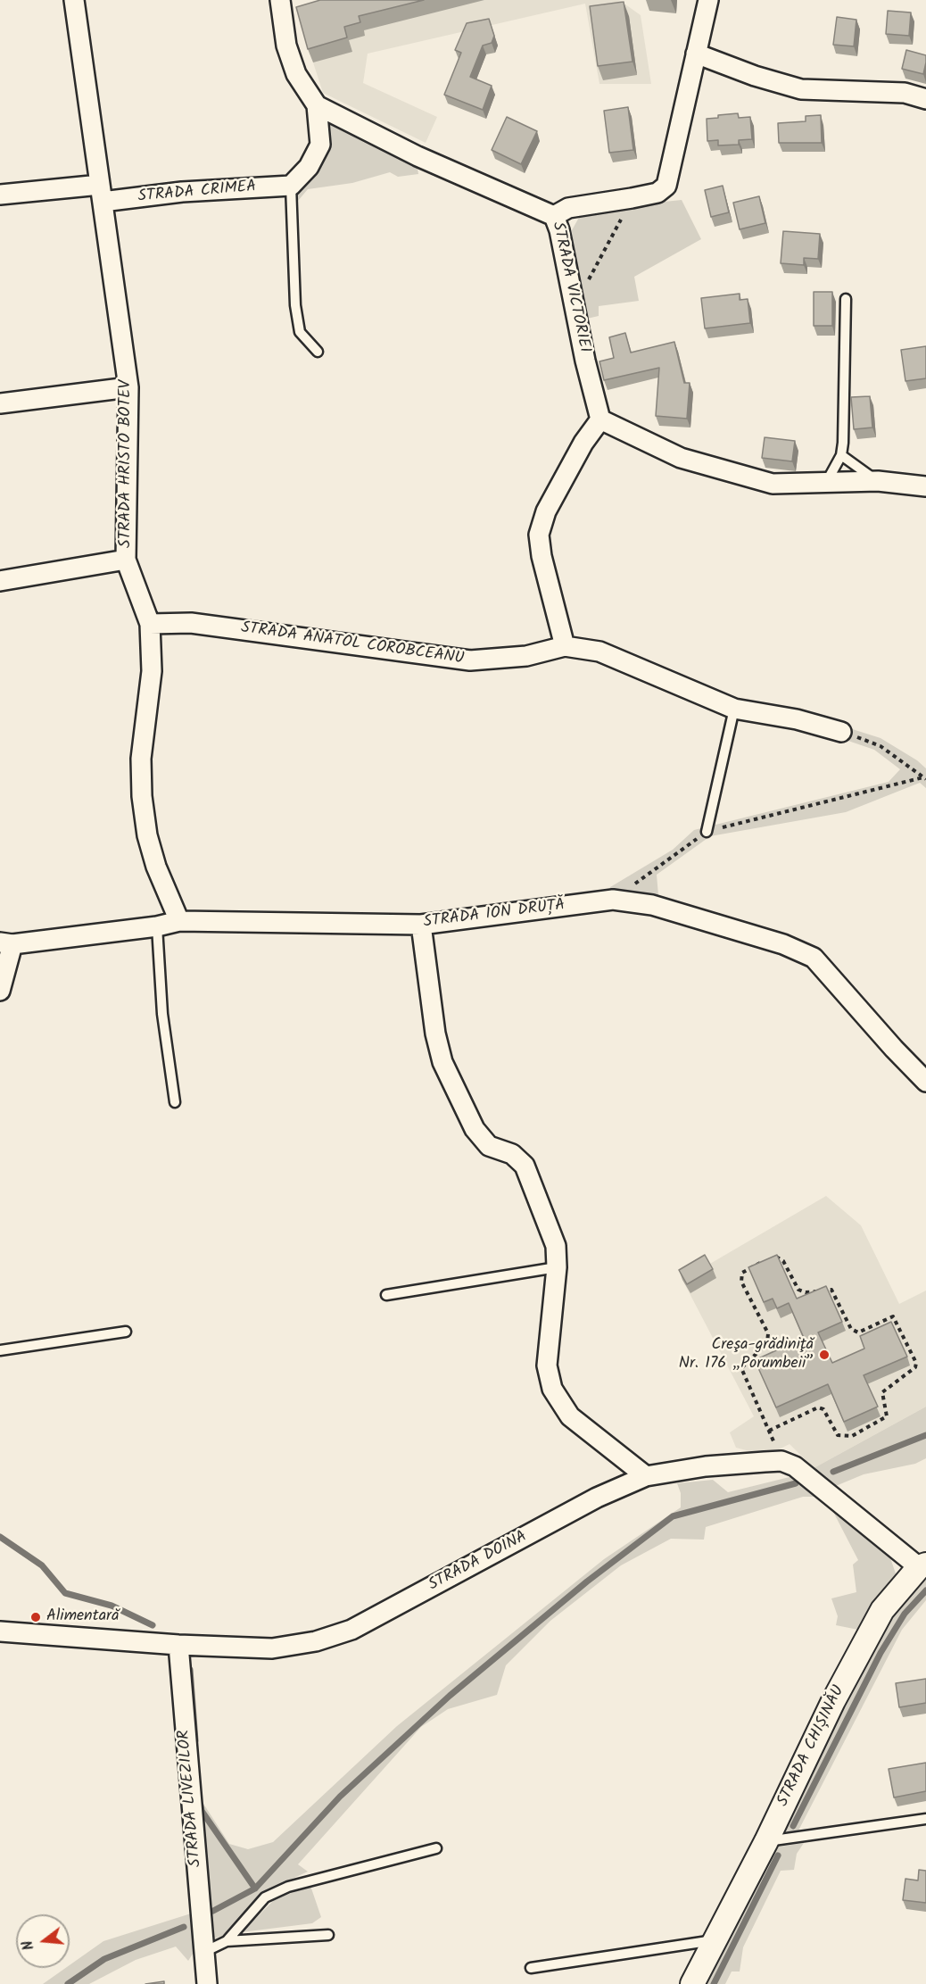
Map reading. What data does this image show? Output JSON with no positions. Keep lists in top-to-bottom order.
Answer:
{
  "streets": {
    "street": [
      "STRADA CRIMEA",
      "STRADA VICTORIEI",
      "STRADA HRISTO BOTEV",
      "STRADA ANATOL COROBCEANU",
      "STRADA ION DRUȚĂ",
      "STRADA DOINA",
      "STRADA CHIȘINĂU",
      "STRADA LIVEZILOR"
    ]
  },
  "crossings": [
    ["STRADA CRIMEA", "STRADA HRISTO BOTEV"],
    ["STRADA HRISTO BOTEV", "STRADA ANATOL COROBCEANU"],
    ["STRADA HRISTO BOTEV", "STRADA ION DRUȚĂ"],
    ["STRADA DOINA", "STRADA LIVEZILOR"]
  ],
  "places": ["Creşa-grădiniţă Nr. 176 „Porumbeii”", "Alimentară"],
  "north": "left"
}
